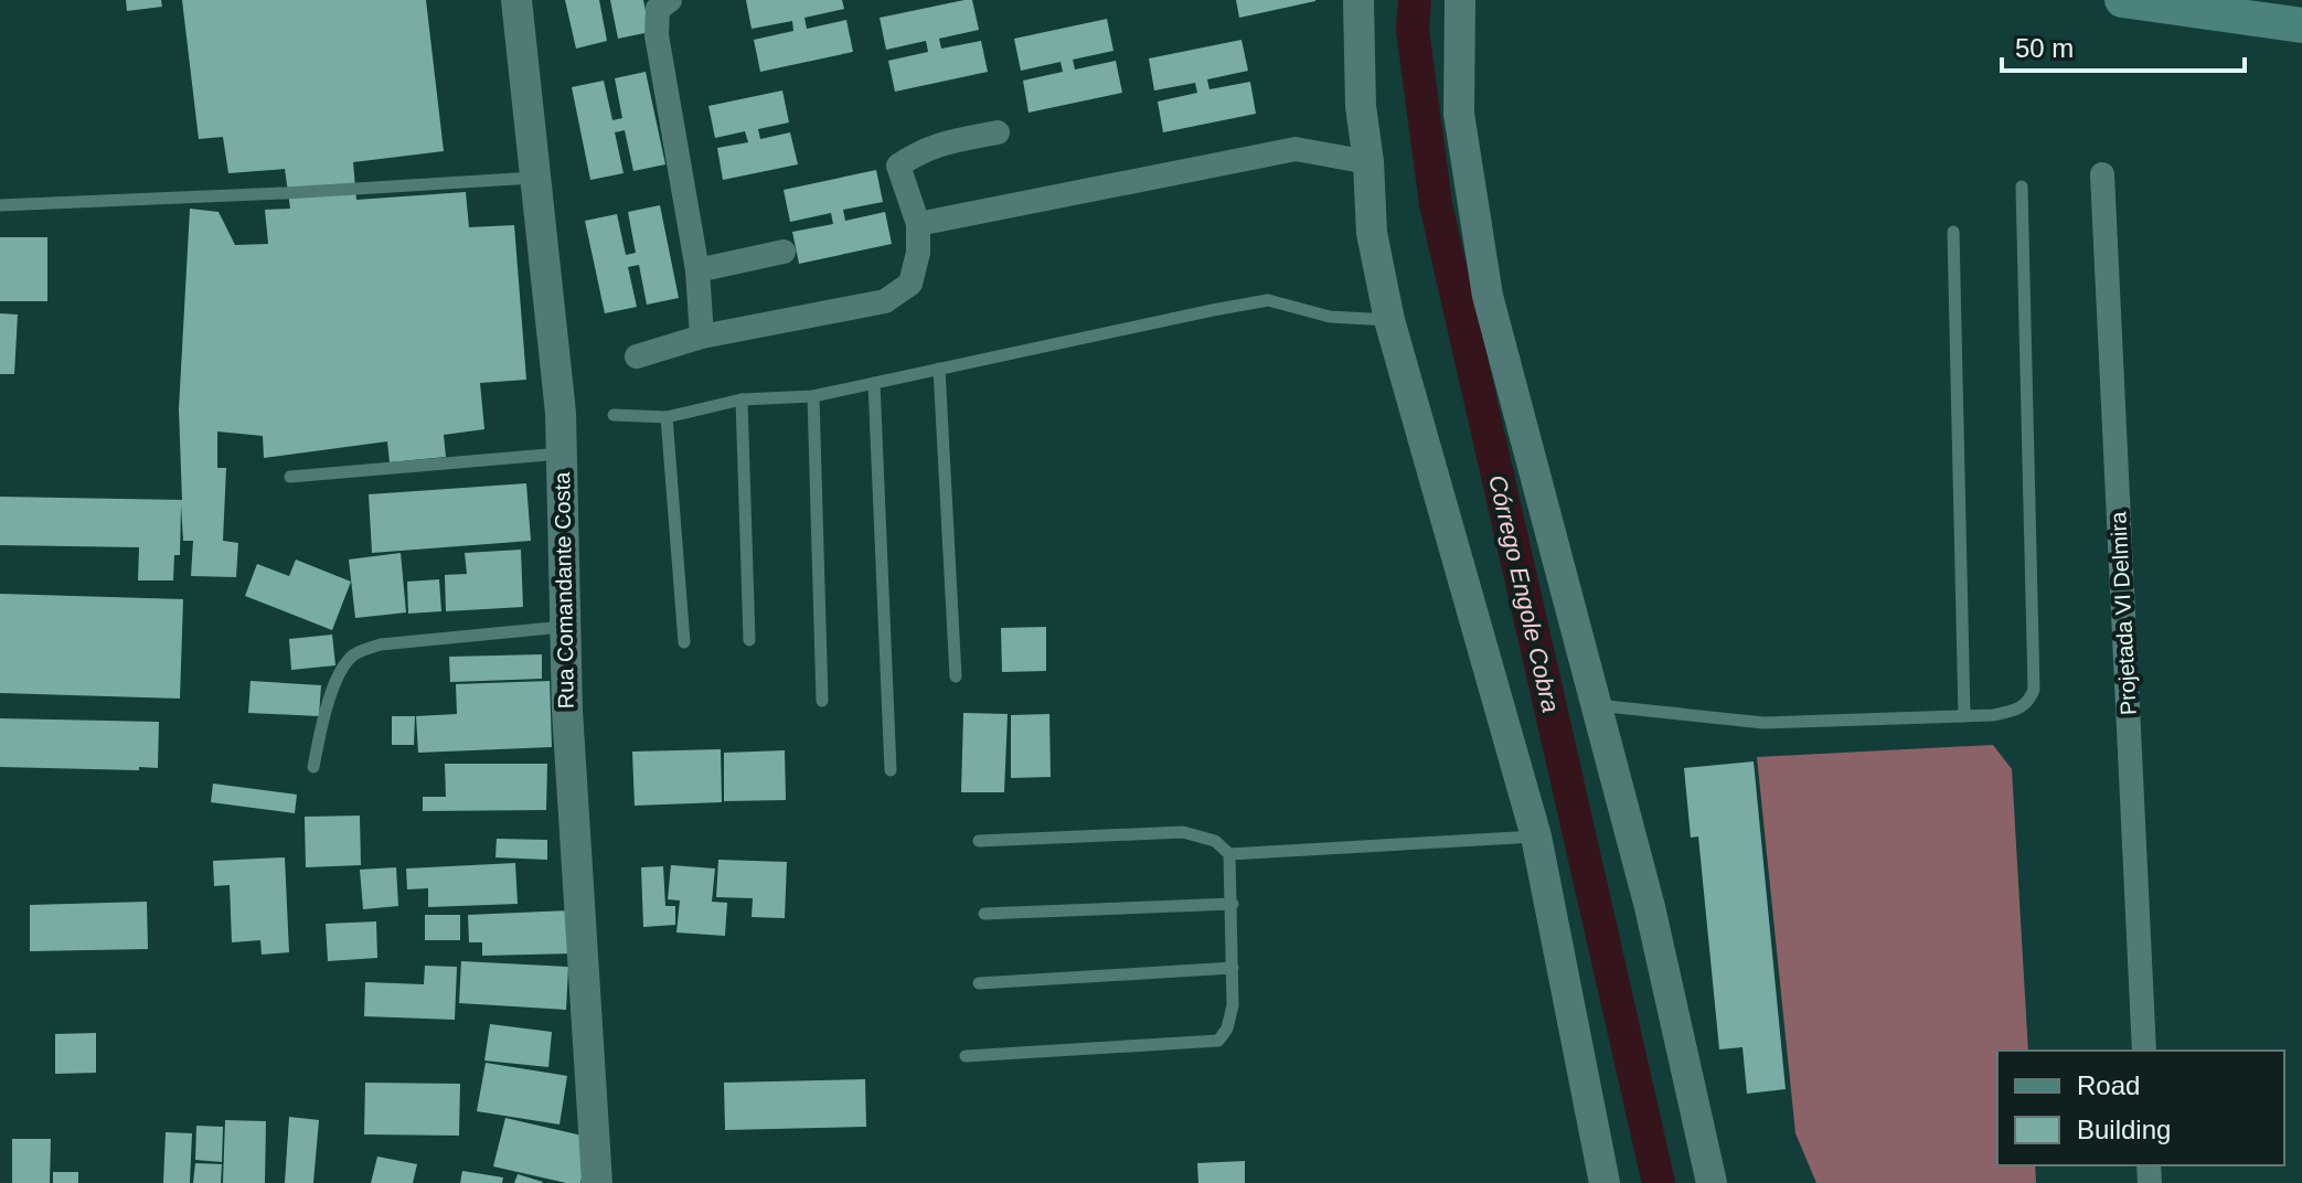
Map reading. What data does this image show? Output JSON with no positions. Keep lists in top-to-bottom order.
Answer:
{
  "streets": {
    "street": ["Rua Comandante Costa", "Projetada VI Delmira"]
  },
  "water": ["Córrego Engole Cobra"],
  "legend": ["Road", "Building"],
  "scale_bar": "50 m"
}
